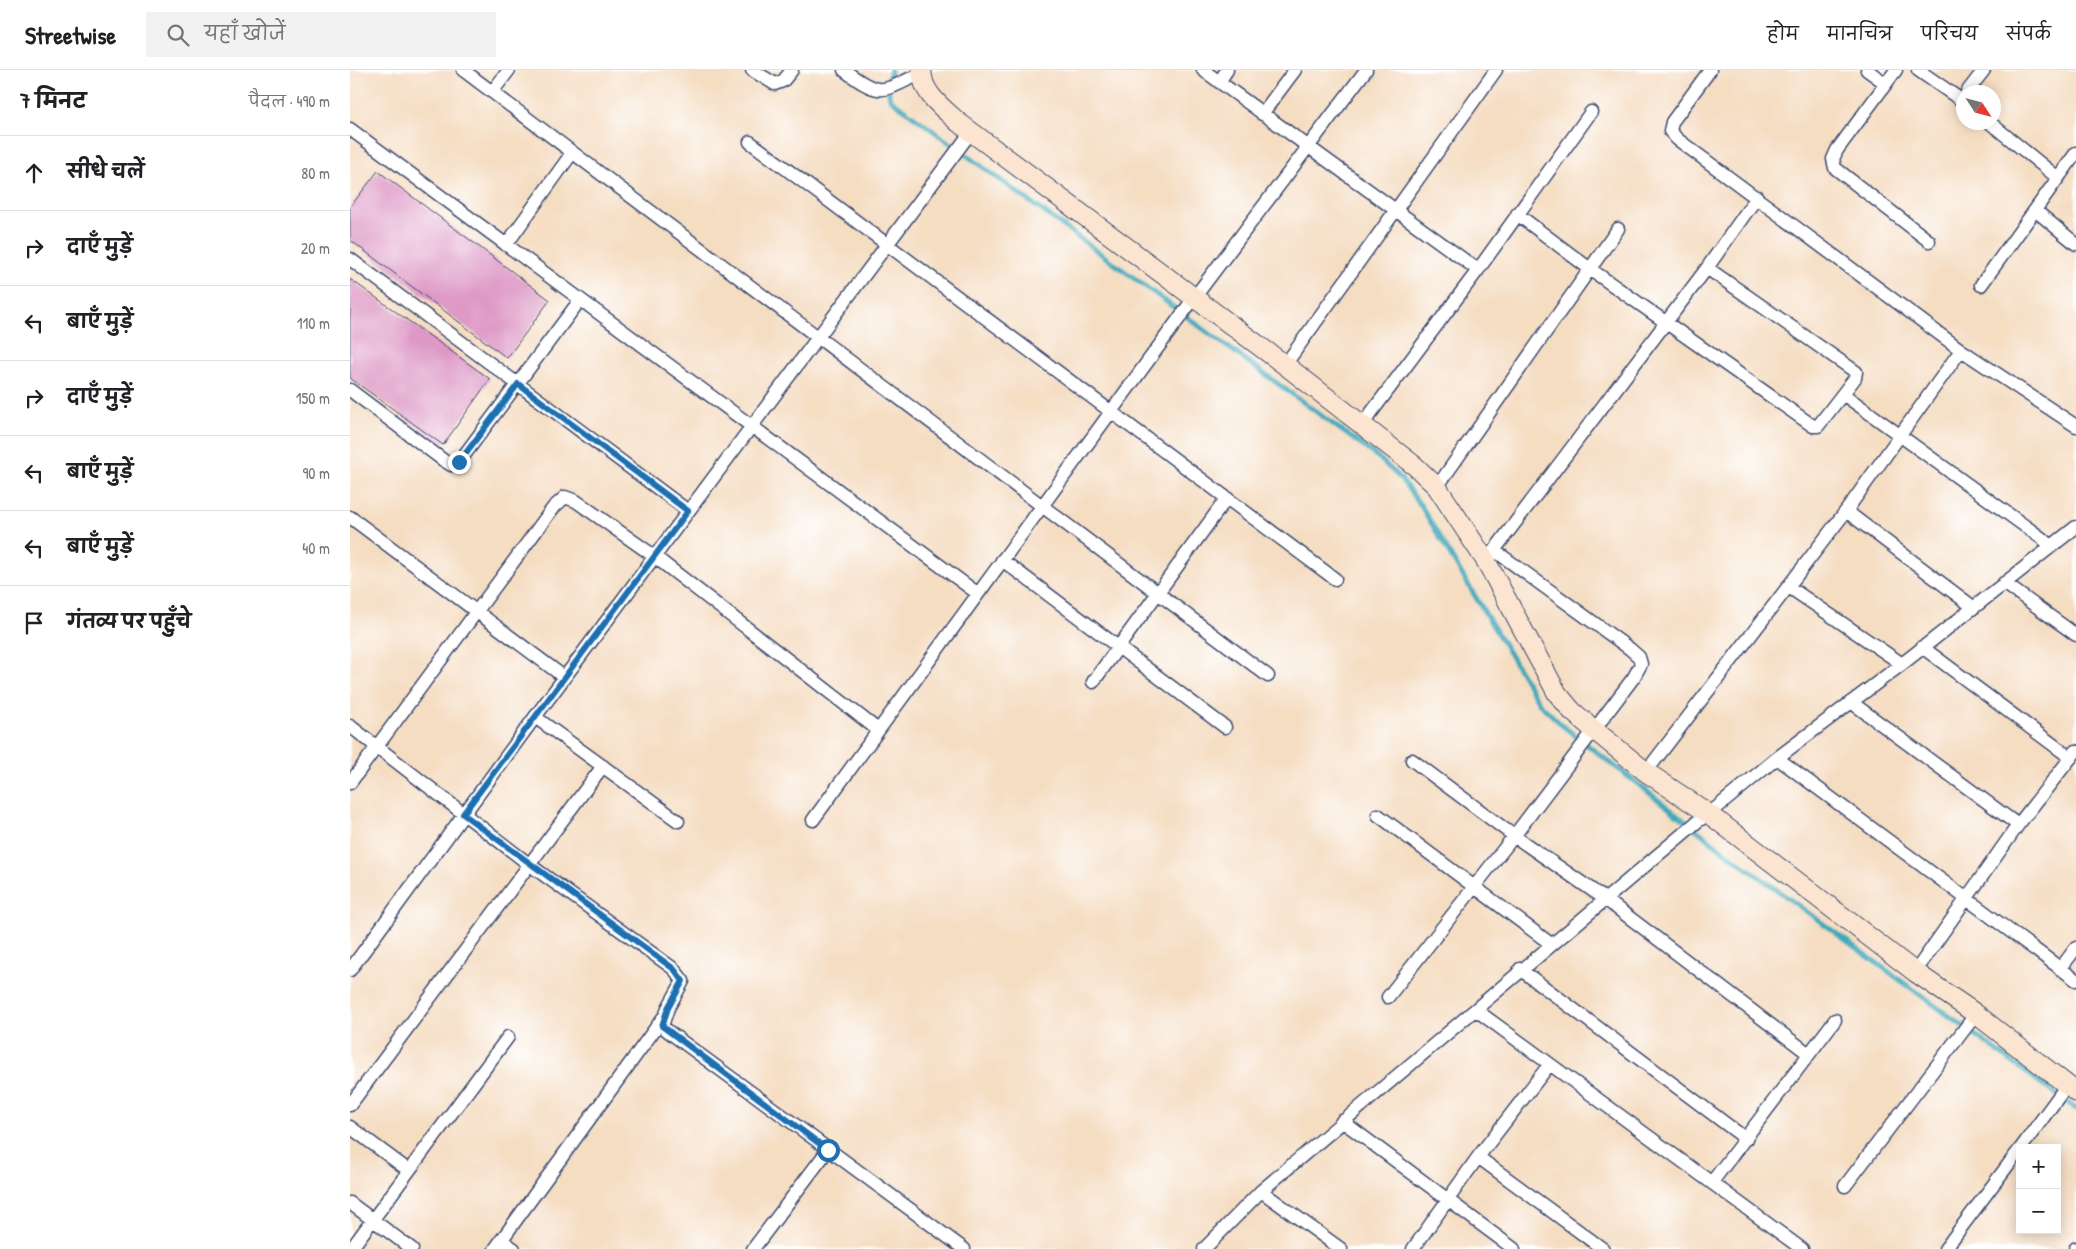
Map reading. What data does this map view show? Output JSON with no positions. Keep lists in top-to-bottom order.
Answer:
{
  "north": "bottom right",
  "page": {
    "header": "Streetwise",
    "search": "यहाँ खोजें",
    "nav": [
      "होम",
      "मानचित्र",
      "परिचय",
      "संपर्क"
    ],
    "heading": ["7 मिनट", "पैदल · 490 m"],
    "list": [
      ["सीधे चलें", "80 m"],
      ["दाएँ मुड़ें", "20 m"],
      ["बाएँ मुड़ें", "110 m"],
      ["दाएँ मुड़ें", "150 m"],
      ["बाएँ मुड़ें", "90 m"],
      ["बाएँ मुड़ें", "40 m"],
      "गंतव्य पर पहुँचे"
    ],
    "map_buttons": ["+", "−"]
  }
}
